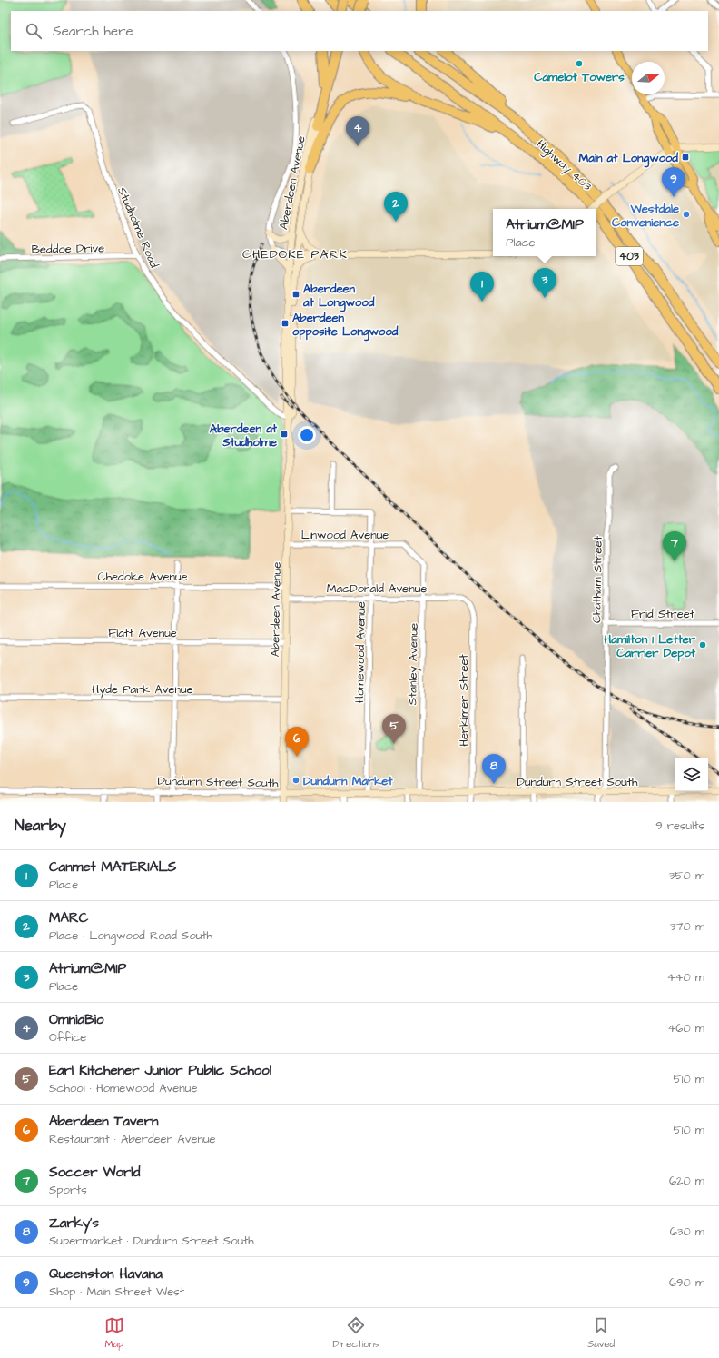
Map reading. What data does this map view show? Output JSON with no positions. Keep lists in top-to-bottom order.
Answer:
{
  "streets": {
    "highway": ["Highway 403", "403"],
    "main road": ["Aberdeen Avenue", "Dundurn Street South"],
    "street": [
      "Studholme Road",
      "Beddoe Drive",
      "Linwood Avenue",
      "Chedoke Avenue",
      "Chatham Street",
      "MacDonald Avenue",
      "Frid Street",
      "Flatt Avenue",
      "Homewood Avenue",
      "Stanley Avenue",
      "Hyde Park Avenue",
      "Herkimer Street"
    ]
  },
  "crossings": [
    ["Aberdeen Avenue", "Studholme Road"],
    ["Aberdeen Avenue", "Linwood Avenue"],
    ["Aberdeen Avenue", "Chedoke Avenue"],
    ["Aberdeen Avenue", "MacDonald Avenue"],
    ["Aberdeen Avenue", "Flatt Avenue"],
    ["Aberdeen Avenue", "Hyde Park Avenue"],
    ["Aberdeen Avenue", "Dundurn Street South"],
    ["Studholme Road", "Beddoe Drive"],
    ["Linwood Avenue", "Homewood Avenue"],
    ["Linwood Avenue", "Stanley Avenue"],
    ["Chatham Street", "Frid Street"],
    ["Chatham Street", "Dundurn Street South"],
    ["MacDonald Avenue", "Homewood Avenue"],
    ["MacDonald Avenue", "Stanley Avenue"],
    ["MacDonald Avenue", "Herkimer Street"],
    ["Homewood Avenue", "Dundurn Street South"],
    ["Stanley Avenue", "Dundurn Street South"],
    ["Herkimer Street", "Dundurn Street South"]
  ],
  "districts": ["CHEDOKE PARK"],
  "places": {
    "other": [
      "Camelot Towers",
      "Westdale Convenience",
      "Hamilton 1 Letter Carrier Depot",
      "Dundurn Market"
    ],
    "transit": [
      "Main at Longwood",
      "Aberdeen at Longwood",
      "Aberdeen opposite Longwood",
      "Aberdeen at Studholme"
    ]
  },
  "north": "right",
  "page": {
    "search": "Search here",
    "pins": [
      "4",
      "9",
      "2",
      "3",
      "1",
      "7",
      "5",
      "6",
      "8"
    ],
    "popup": ["Atrium@MIP", "Place"],
    "heading": ["Nearby", "9 results"],
    "list": [
      {
        "mark": "1",
        "name": "Canmet MATERIALS",
        "note": "Place",
        "value": "350 m"
      },
      {
        "mark": "2",
        "name": "MARC",
        "note": "Place · Longwood Road South",
        "value": "370 m"
      },
      {
        "mark": "3",
        "name": "Atrium@MIP",
        "note": "Place",
        "value": "440 m"
      },
      {
        "mark": "4",
        "name": "OmniaBio",
        "note": "Office",
        "value": "460 m"
      },
      {
        "mark": "5",
        "name": "Earl Kitchener Junior Public School",
        "note": "School · Homewood Avenue",
        "value": "510 m"
      },
      {
        "mark": "6",
        "name": "Aberdeen Tavern",
        "note": "Restaurant · Aberdeen Avenue",
        "value": "510 m"
      },
      {
        "mark": "7",
        "name": "Soccer World",
        "note": "Sports",
        "value": "620 m"
      },
      {
        "mark": "8",
        "name": "Zarky's",
        "note": "Supermarket · Dundurn Street South",
        "value": "630 m"
      },
      {
        "mark": "9",
        "name": "Queenston Havana",
        "note": "Shop · Main Street West",
        "value": "690 m"
      }
    ],
    "nav": ["Map", "Directions", "Saved"]
  }
}
